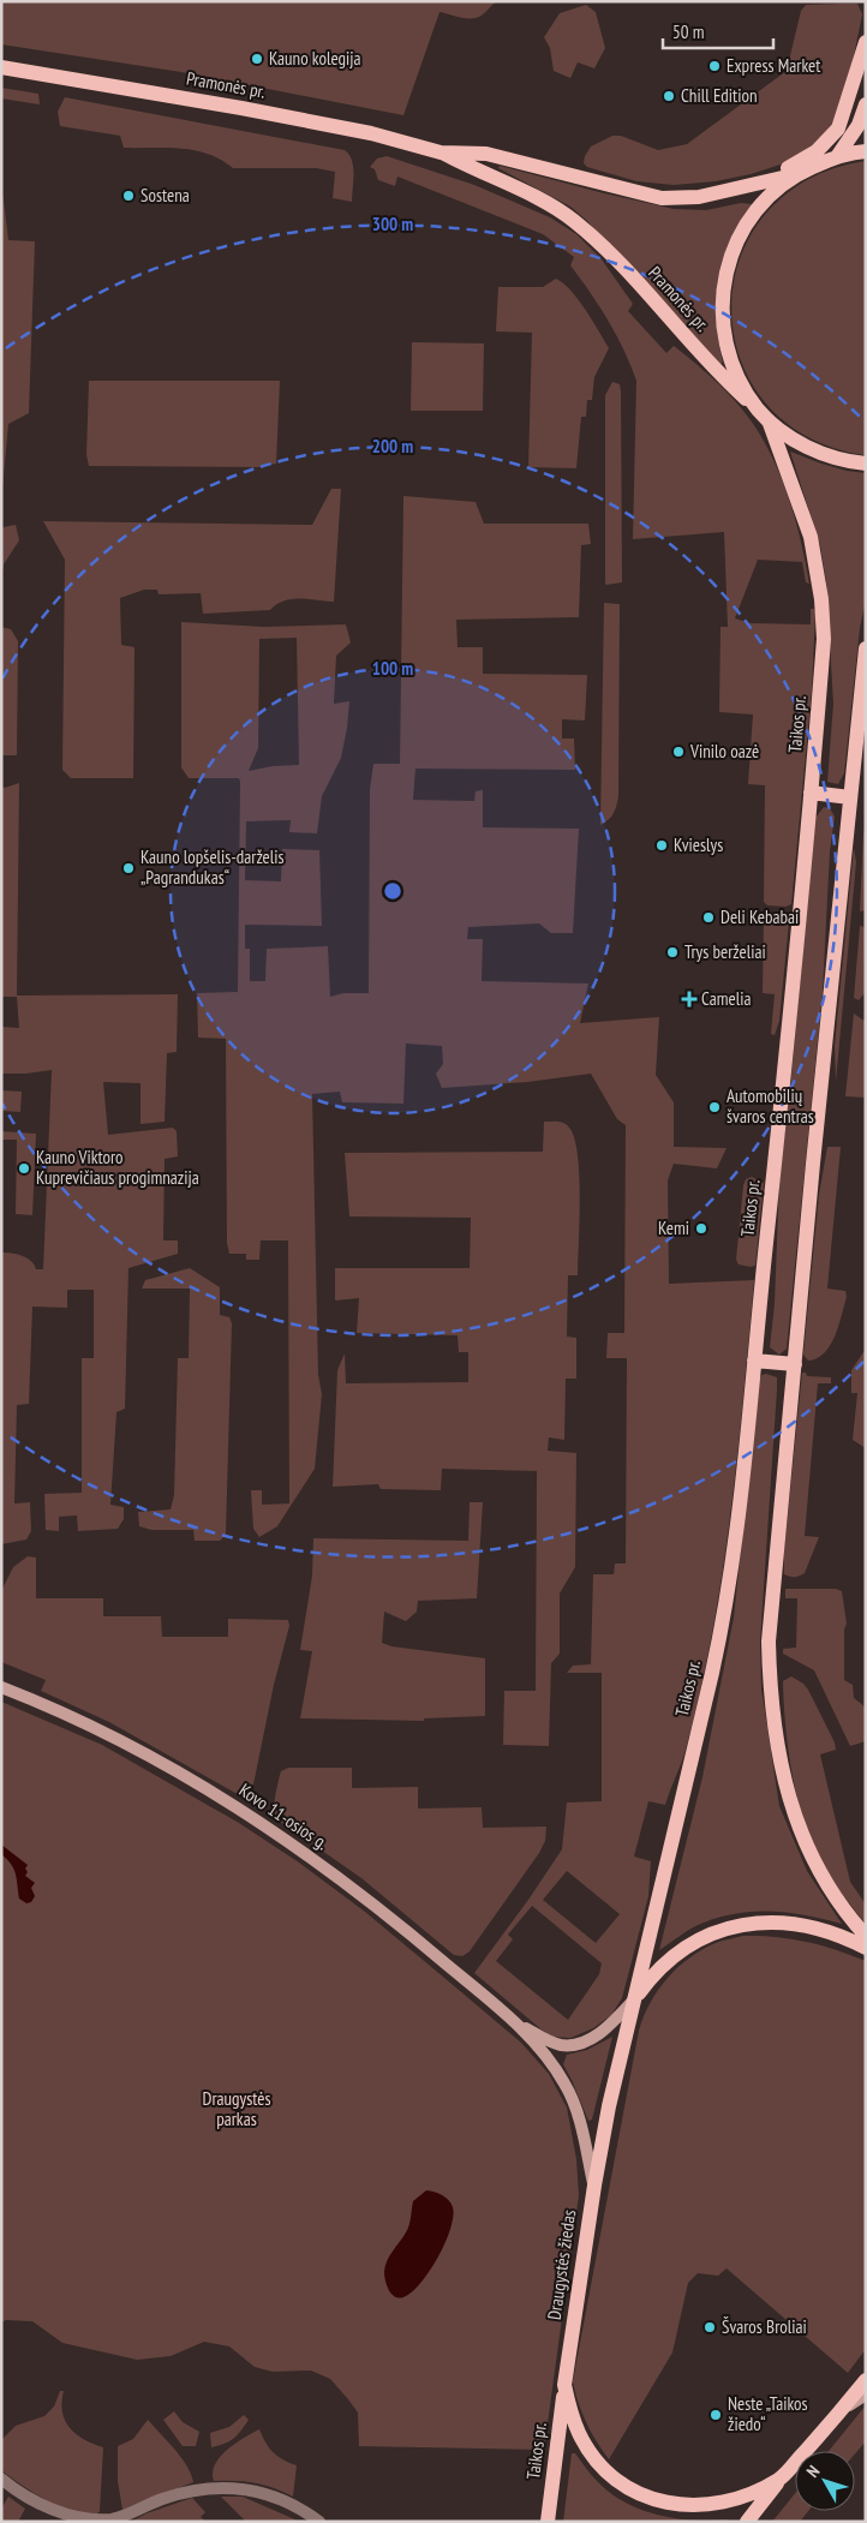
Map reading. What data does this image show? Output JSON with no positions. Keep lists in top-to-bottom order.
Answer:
{
  "streets": {
    "main road": [
      "Pramonės pr.",
      "Taikos pr.",
      "Kovo 11-osios g.",
      "Draugystės žiedas"
    ]
  },
  "crossings": [
    ["Taikos pr.", "Kovo 11-osios g."],
    ["Taikos pr.", "Draugystės žiedas"],
    ["Kovo 11-osios g.", "Draugystės žiedas"]
  ],
  "parks": ["Draugystės parkas"],
  "places": {
    "other": [
      "Kauno kolegija",
      "Express Market",
      "Chill Edition",
      "Sostena",
      "Vinilo oazė",
      "Kvieslys",
      "Kauno lopšelis-darželis „Pagrandukas“",
      "Deli Kebabai",
      "Trys berželiai",
      "Automobilių švaros centras",
      "Kauno Viktoro Kuprevičiaus progimnazija",
      "Kemi",
      "Švaros Broliai",
      "Neste „Taikos žiedo“"
    ],
    "health": ["Camelia"]
  },
  "scale_bar": "50 m",
  "north": "top left",
  "rings": ["300 m", "200 m", "100 m"]
}
